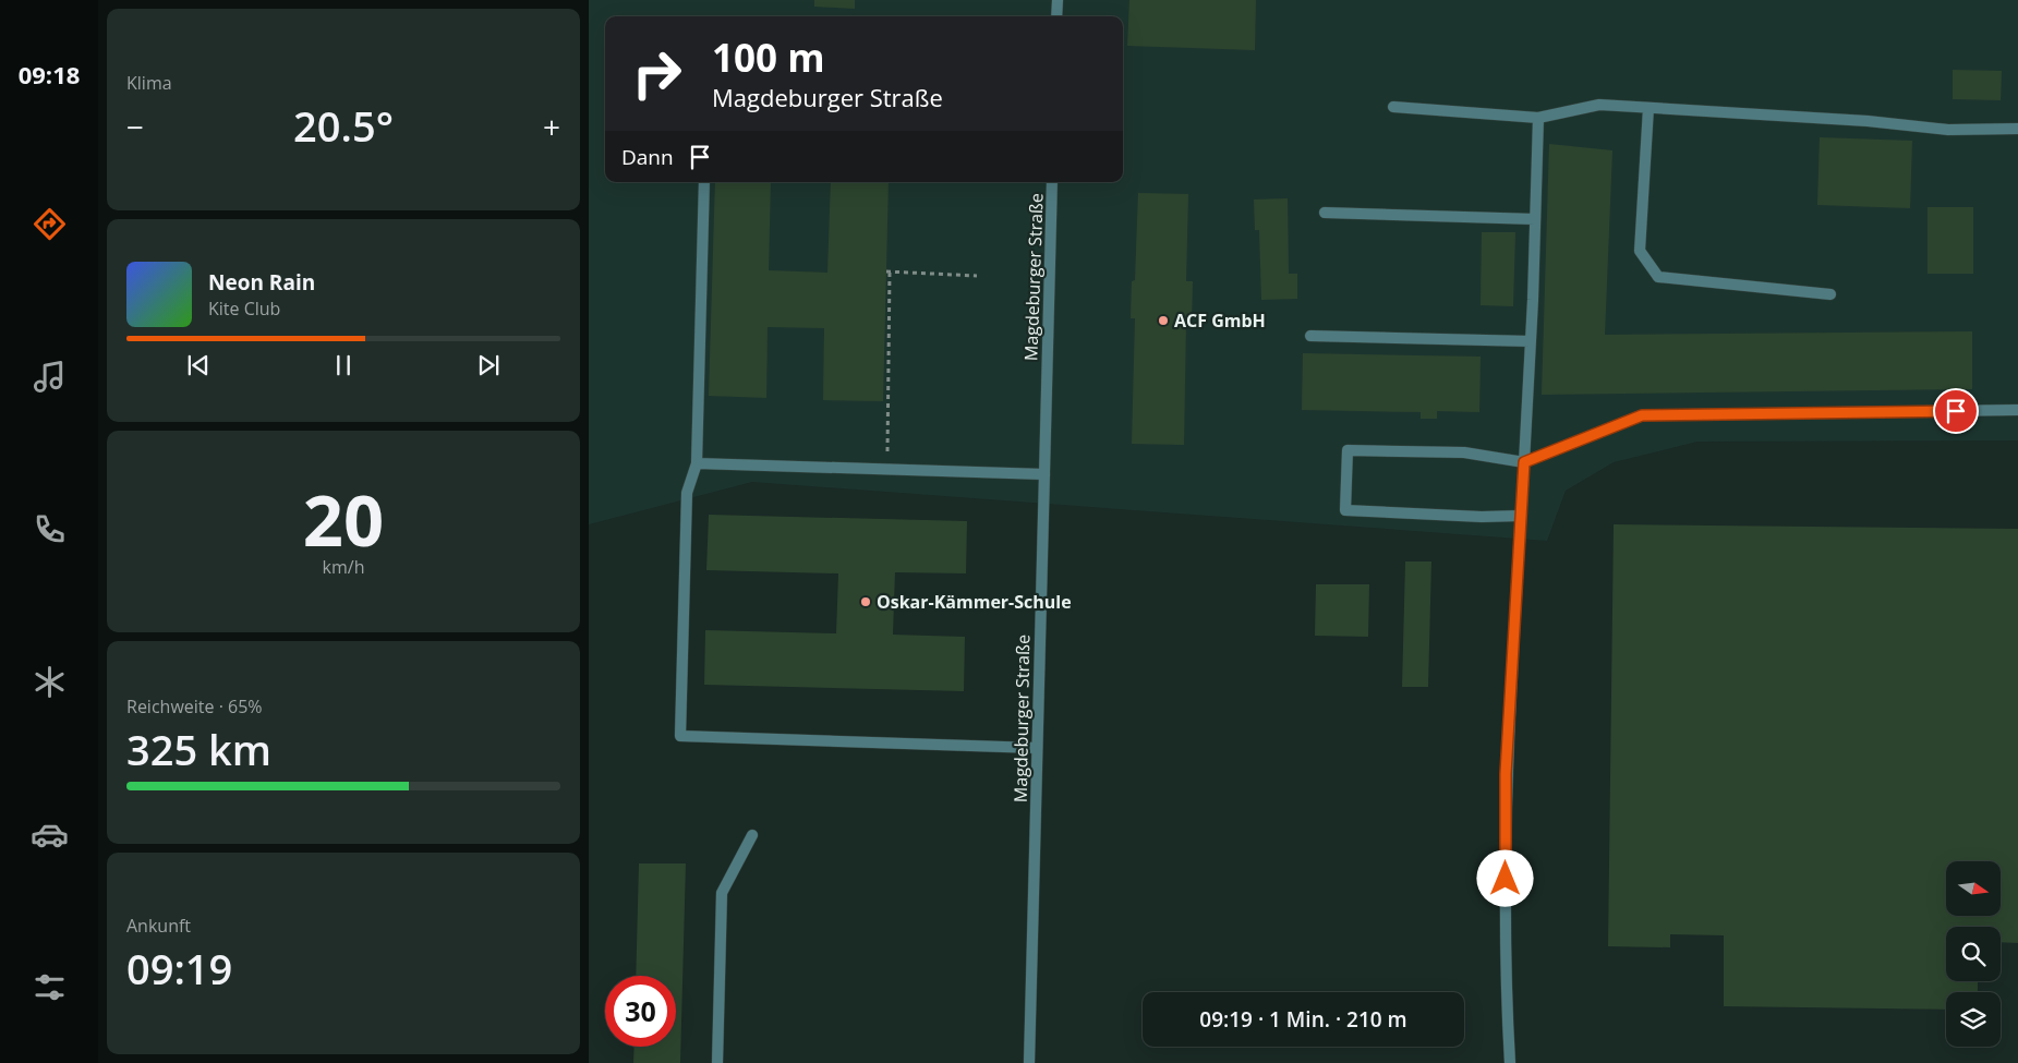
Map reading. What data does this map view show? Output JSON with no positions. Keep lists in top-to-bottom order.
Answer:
{
  "streets": {
    "street": ["Magdeburger Straße"]
  },
  "places": ["ACF GmbH", "Oskar-Kämmer-Schule"],
  "north": "right",
  "page": {
    "tabs": "09:18",
    "tile": [
      "Klima",
      ["20", "km/h"],
      ["Reichweite · 65%", "325 km"],
      ["Ankunft", "09:19"]
    ],
    "turn": ["100 m", "Magdeburger Straße"],
    "heat": ["−", "20.5°", "+"],
    "then": "Dann",
    "song": ["Neon Rain", "Kite Club"],
    "limit": "30",
    "trip": "09:19 · 1 Min. · 210 m"
  }
}
